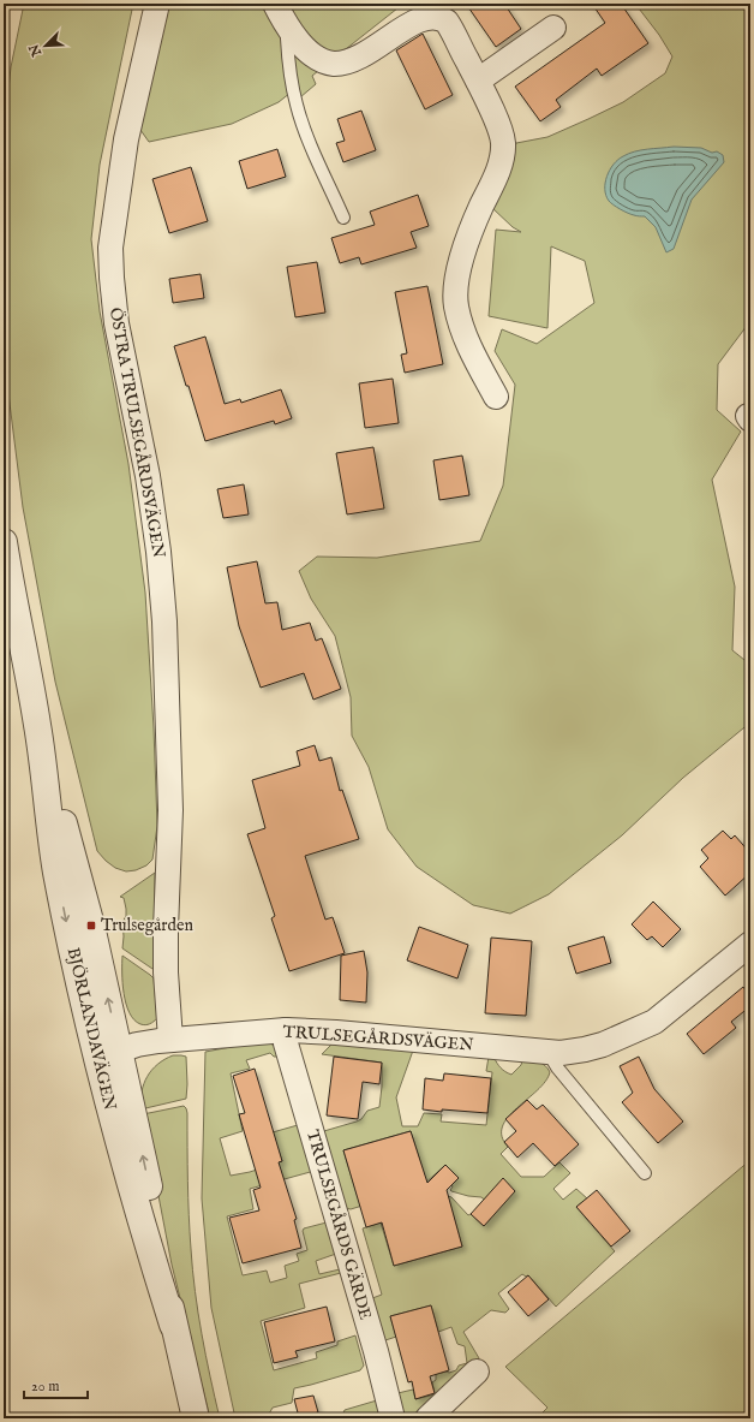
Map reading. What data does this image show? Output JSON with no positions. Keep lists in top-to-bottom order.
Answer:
{
  "streets": {
    "street": [
      "ÖSTRA TRULSEGÅRDSVÄGEN",
      "BJÖRLANDAVÄGEN",
      "TRULSEGÅRDSVÄGEN",
      "TRULSEGÅRDS GÄRDE"
    ]
  },
  "crossings": [
    ["ÖSTRA TRULSEGÅRDSVÄGEN", "TRULSEGÅRDSVÄGEN"],
    ["BJÖRLANDAVÄGEN", "TRULSEGÅRDSVÄGEN"],
    ["TRULSEGÅRDSVÄGEN", "TRULSEGÅRDS GÄRDE"]
  ],
  "places": {
    "transit": ["Trulsegården"]
  },
  "scale_bar": "20 m",
  "north": "bottom left"
}
